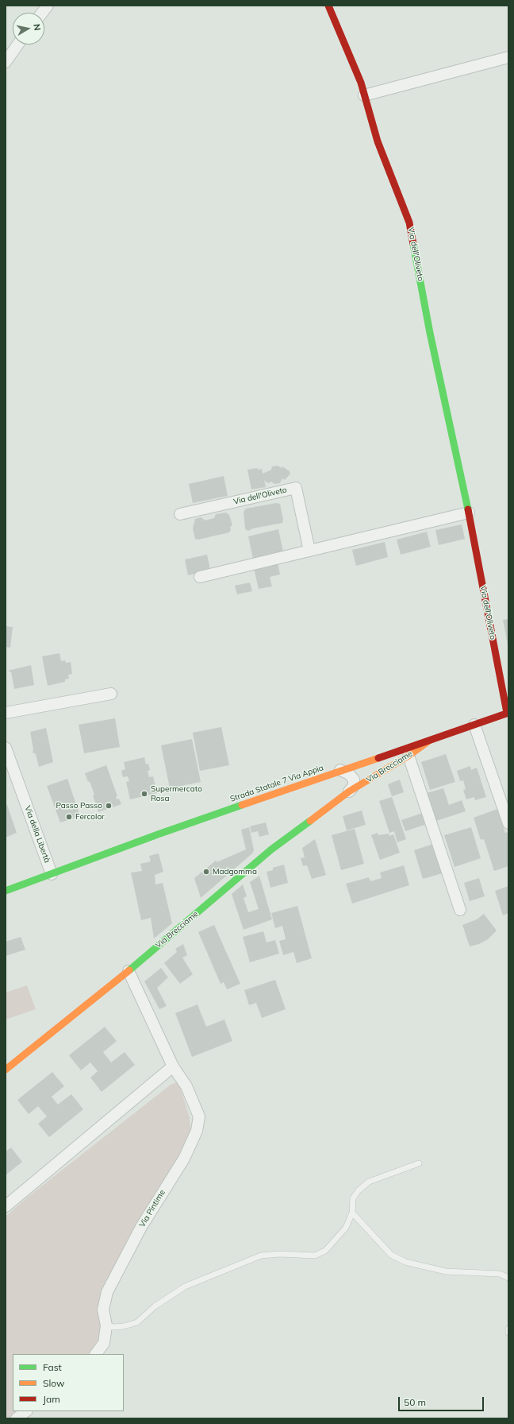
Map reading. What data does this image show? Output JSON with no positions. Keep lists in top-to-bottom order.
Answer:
{
  "streets": {
    "street": [
      "Via dell'Oliveto",
      "Via Brecciame",
      "Strada Statale 7 Via Appia",
      "Via della Libertà",
      "Via Pintime"
    ]
  },
  "crossings": [
    ["Via dell'Oliveto", "Strada Statale 7 Via Appia"],
    ["Via Brecciame", "Strada Statale 7 Via Appia"],
    ["Via Brecciame", "Via Pintime"],
    ["Strada Statale 7 Via Appia", "Via della Libertà"]
  ],
  "places": [
    "Supermercato Rosa",
    "Passo Passo",
    "Fercolor",
    "Madgomma"
  ],
  "legend": ["Fast", "Slow", "Jam"],
  "scale_bar": "50 m",
  "north": "right"
}
